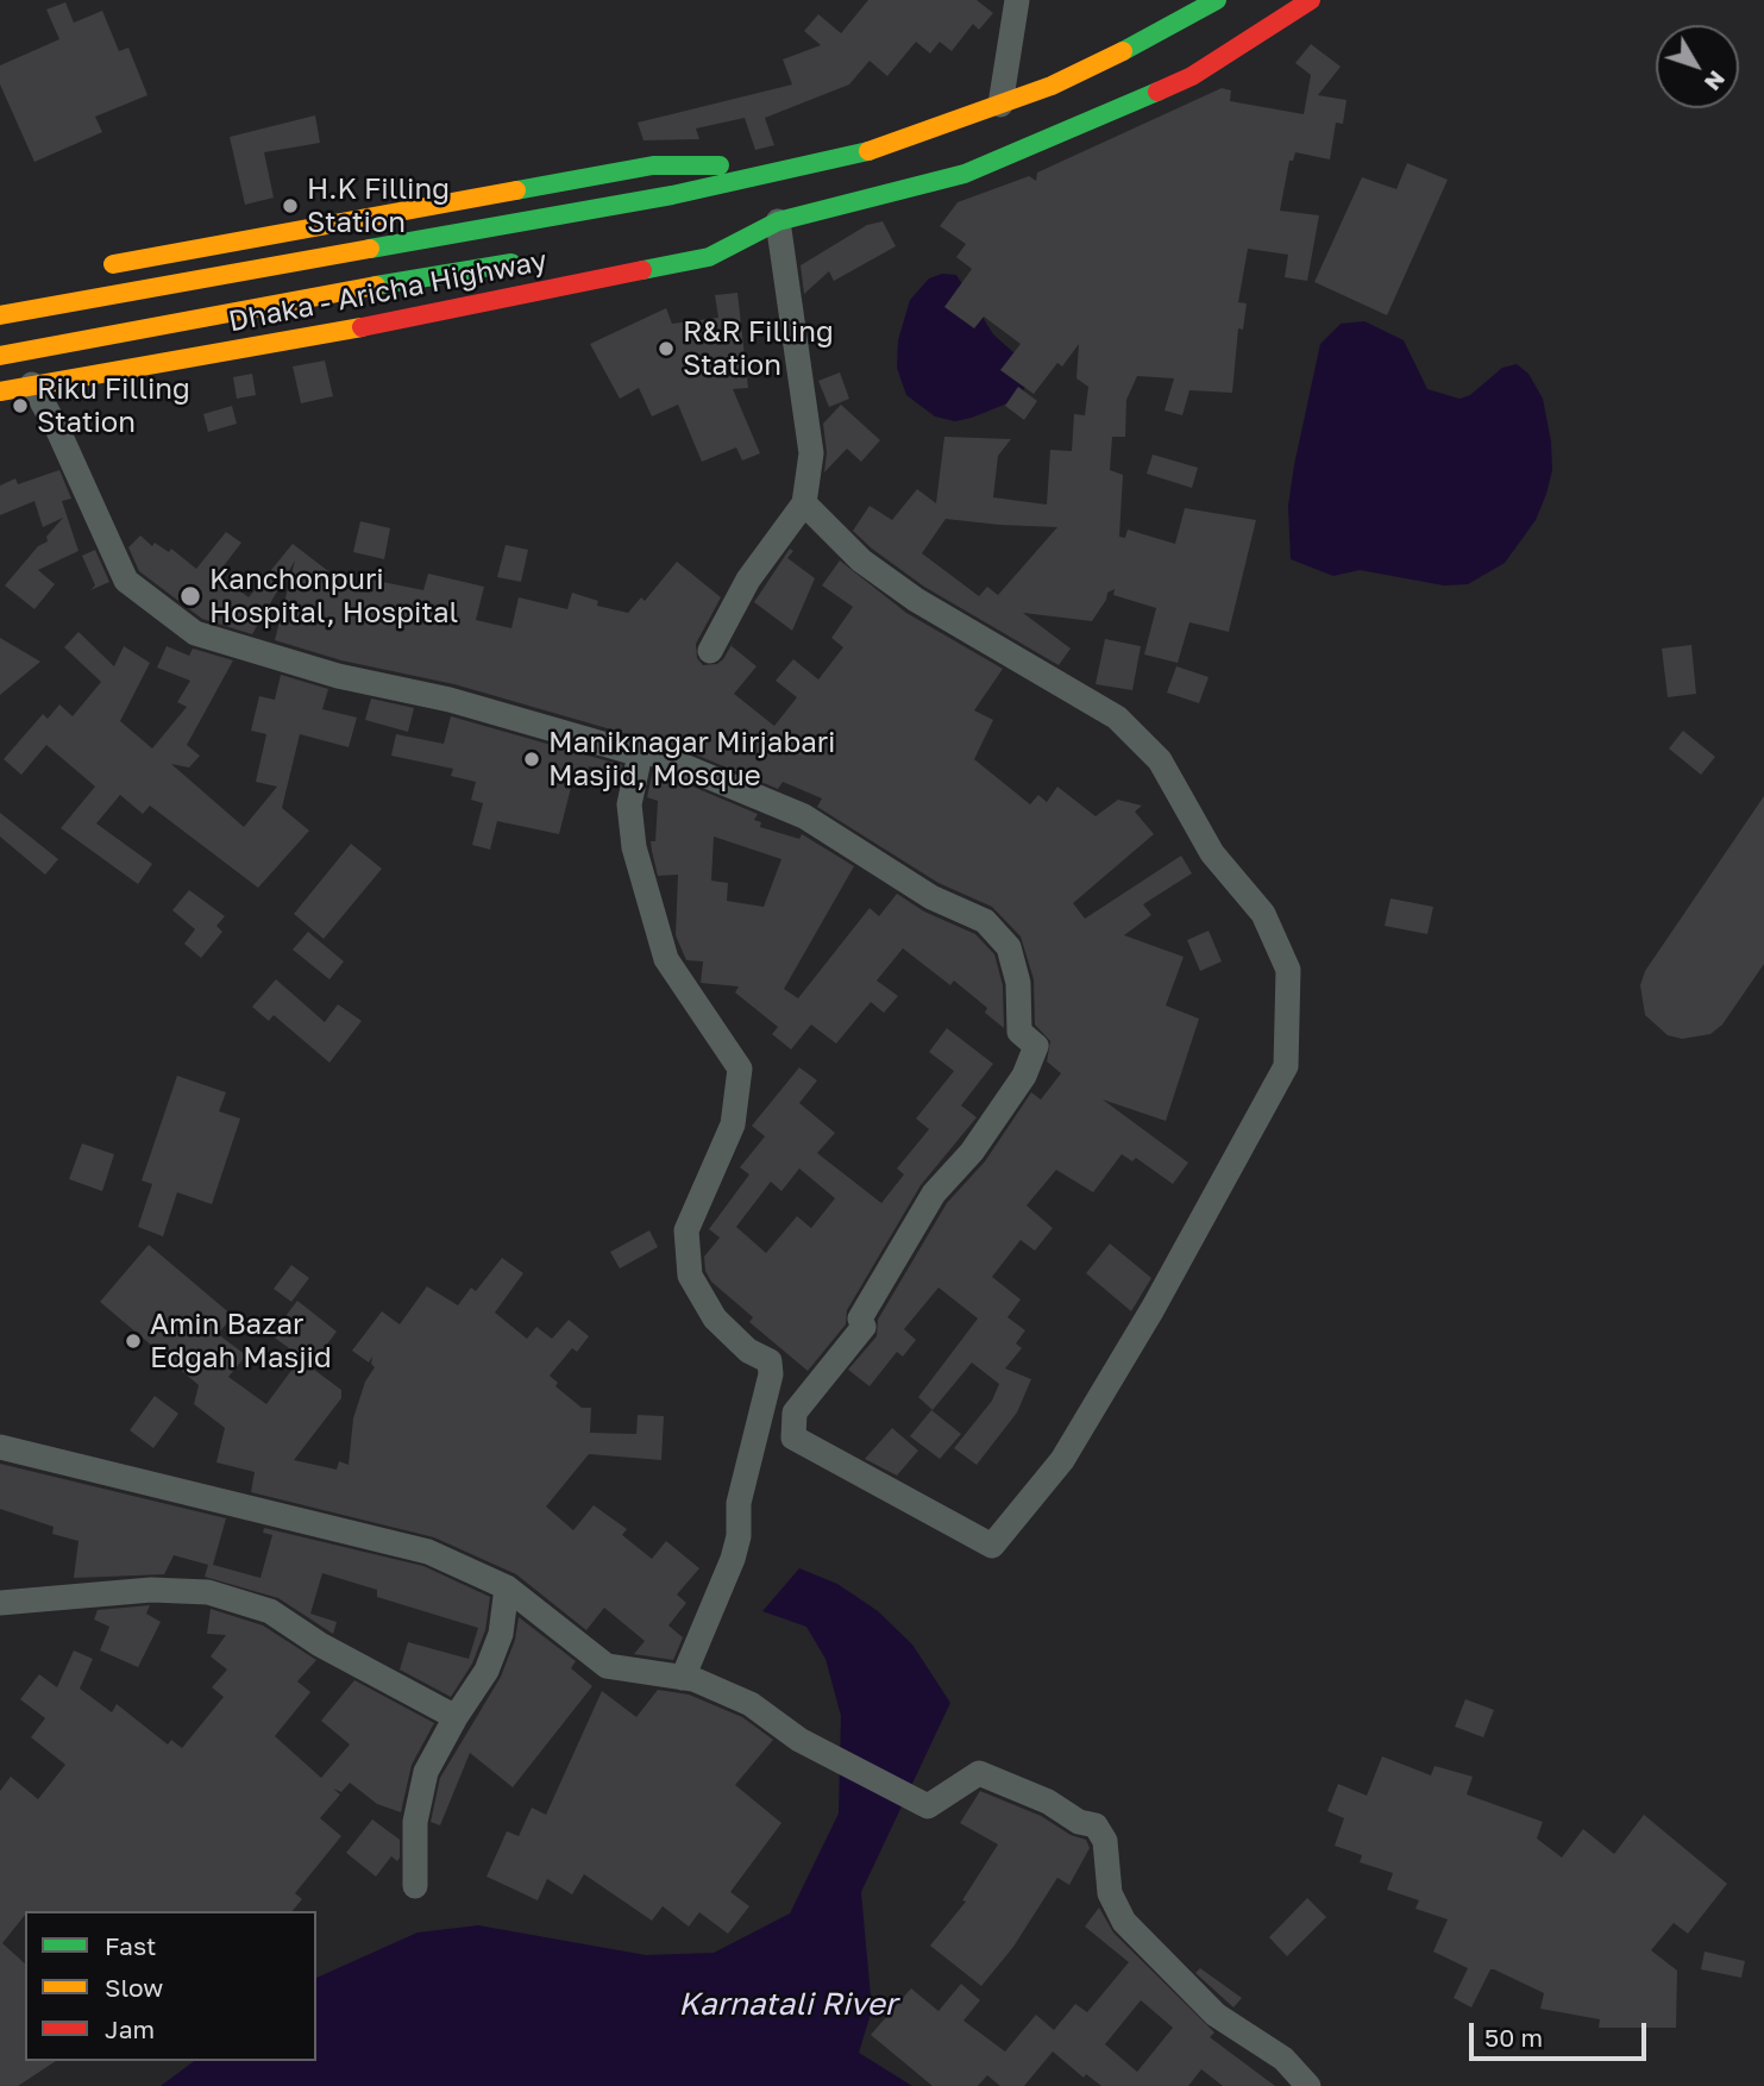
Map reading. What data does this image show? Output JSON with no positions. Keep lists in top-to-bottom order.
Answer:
{
  "streets": {
    "highway": ["Dhaka - Aricha Highway"]
  },
  "water": ["Karnatali River"],
  "places": [
    "H.K Filling Station",
    "R&R Filling Station",
    "Riku Filling Station",
    "Kanchonpuri Hospital, Hospital",
    "Maniknagar Mirjabari Masjid, Mosque",
    "Amin Bazar Edgah Masjid"
  ],
  "legend": ["Fast", "Slow", "Jam"],
  "scale_bar": "50 m",
  "north": "bottom right"
}
